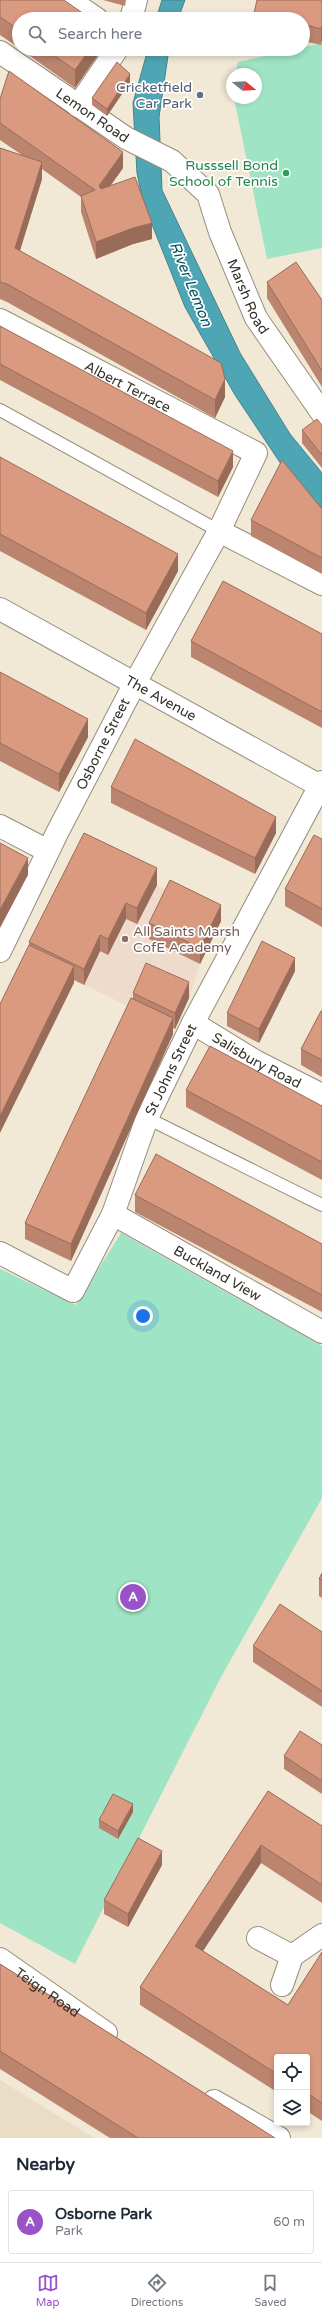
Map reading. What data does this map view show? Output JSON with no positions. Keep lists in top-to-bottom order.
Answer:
{
  "streets": {
    "street": [
      "Lemon Road",
      "Marsh Road",
      "Albert Terrace",
      "The Avenue",
      "Osborne Street",
      "Salisbury Road",
      "St Johns Street",
      "Buckland View",
      "Teign Road"
    ]
  },
  "crossings": [
    ["Lemon Road", "Marsh Road"],
    ["Albert Terrace", "Osborne Street"],
    ["The Avenue", "Osborne Street"],
    ["The Avenue", "St Johns Street"],
    ["Salisbury Road", "St Johns Street"],
    ["St Johns Street", "Buckland View"]
  ],
  "water": ["River Lemon"],
  "places": ["Cricketfield Car Park", "Russsell Bond School of Tennis", "All Saints Marsh CofE Academy"],
  "north": "right",
  "page": {
    "search": "Search here",
    "pins": "A",
    "heading": "Nearby",
    "list": [
      {
        "mark": "A",
        "name": "Osborne Park",
        "note": "Park",
        "value": "60 m"
      }
    ],
    "nav": ["Map", "Directions", "Saved"]
  }
}
